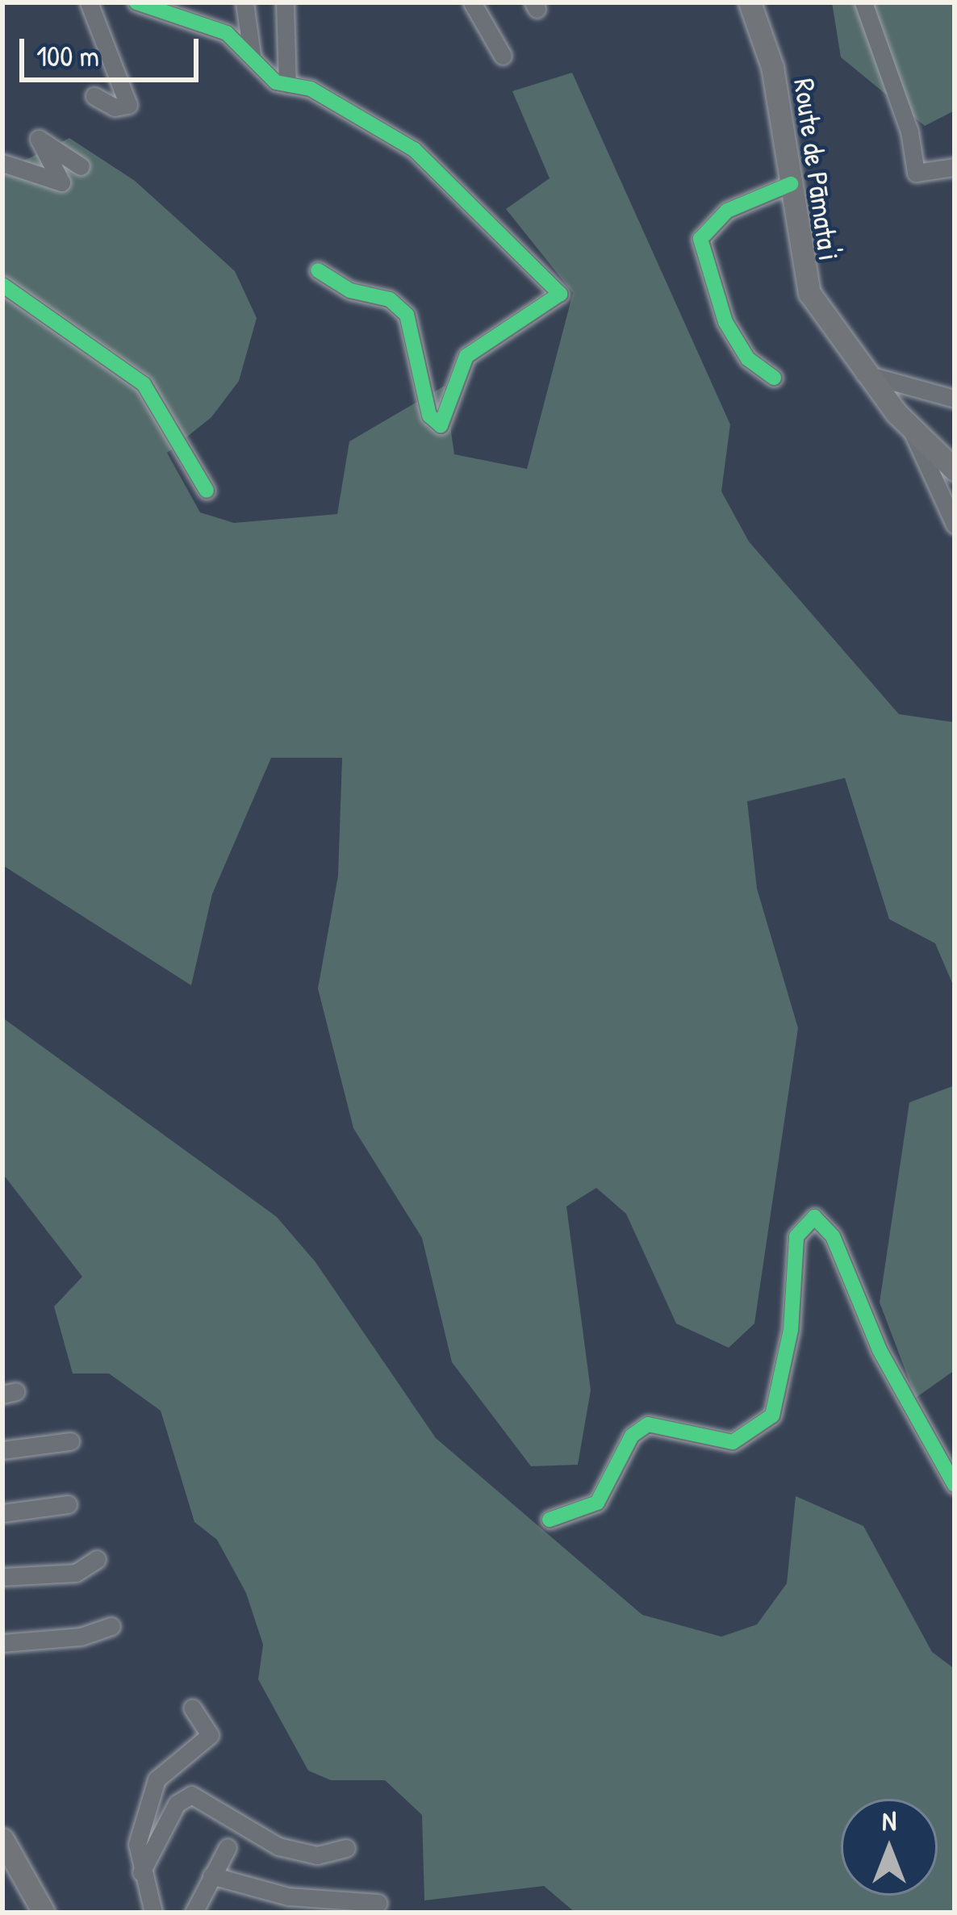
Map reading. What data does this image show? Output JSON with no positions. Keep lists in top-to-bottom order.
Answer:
{
  "streets": {
    "main road": ["Route de Pāmata'i"]
  },
  "scale_bar": "100 m",
  "north": "top"
}
